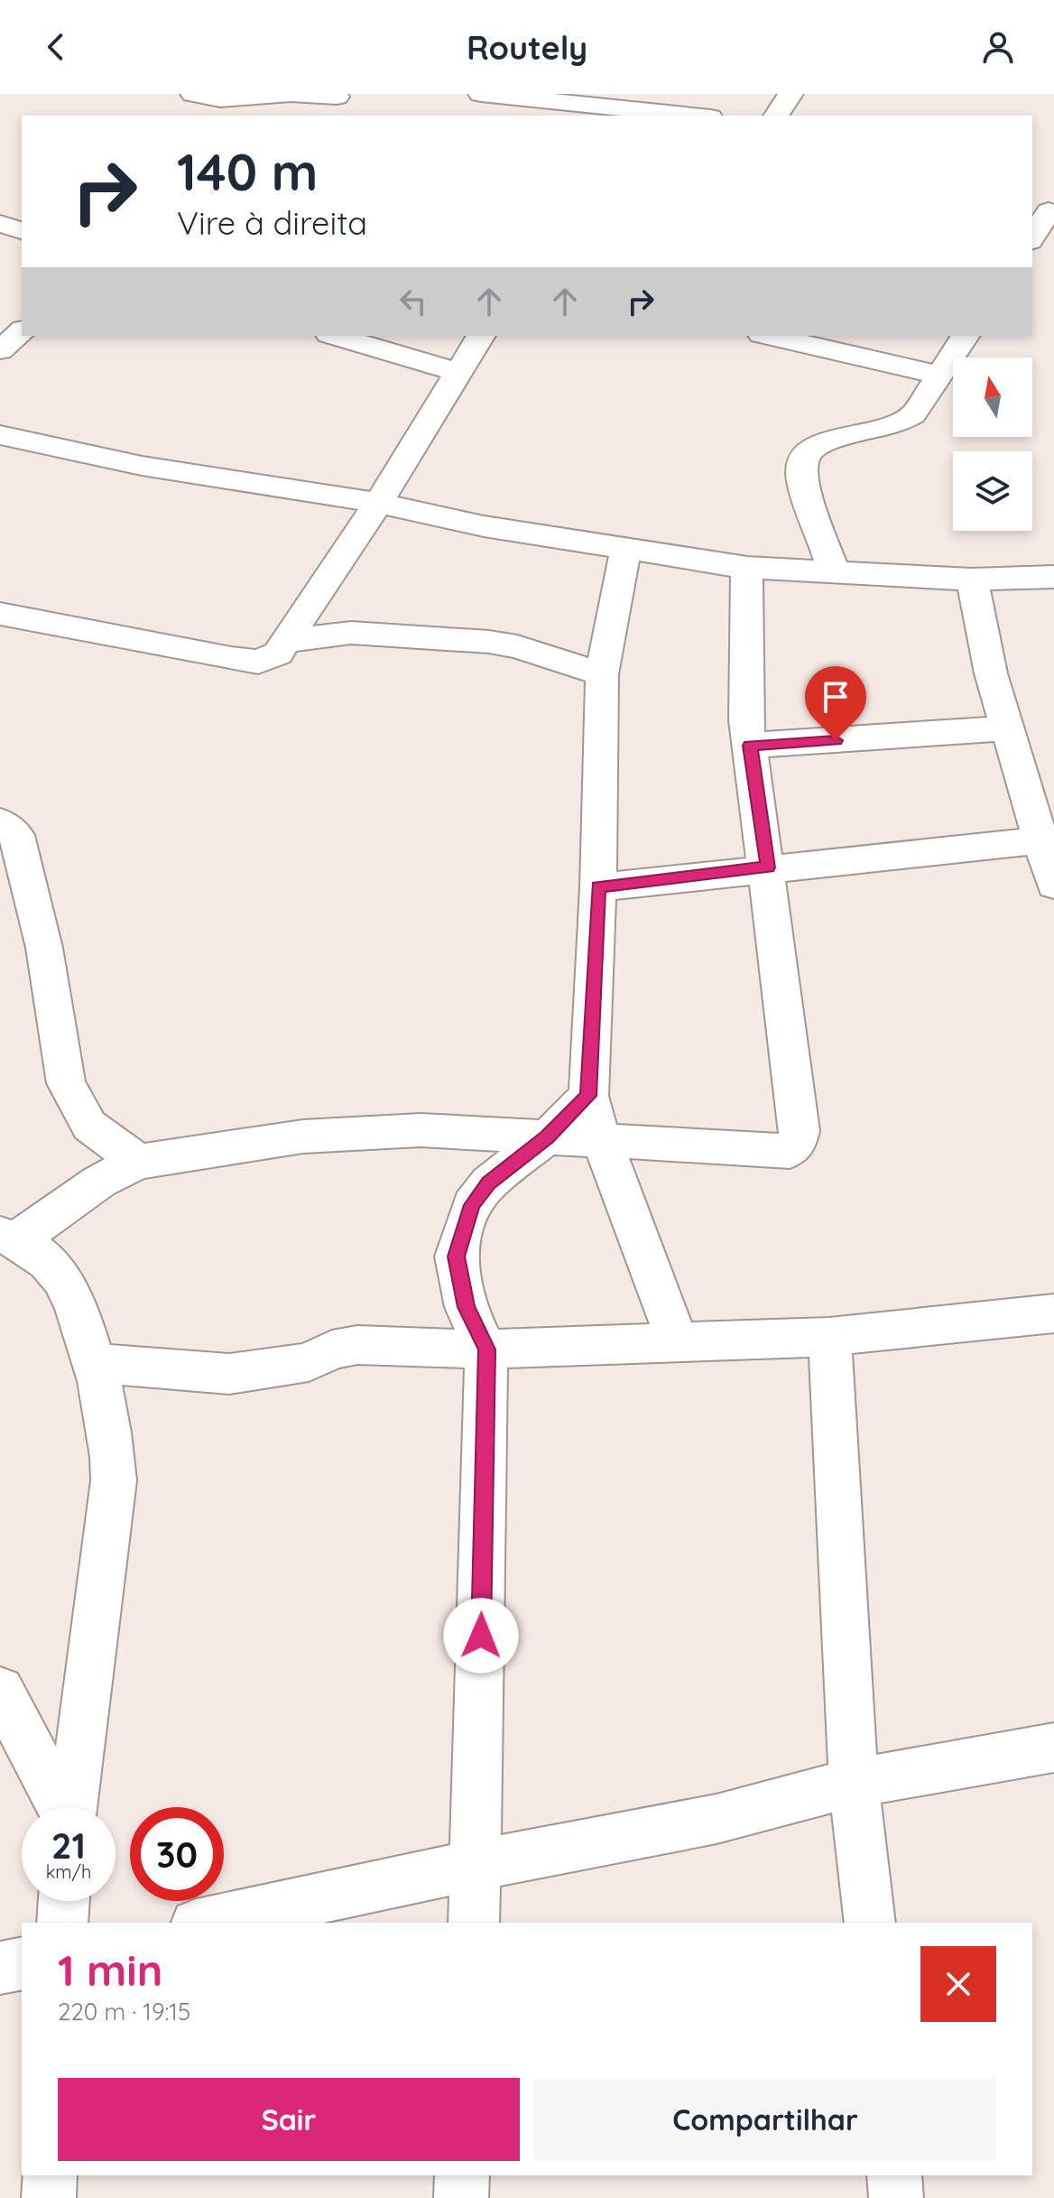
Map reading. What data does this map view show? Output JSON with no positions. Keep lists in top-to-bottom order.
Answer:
{
  "north": "top",
  "page": {
    "header": "Routely",
    "turn": ["140 m", "Vire à direita"],
    "speed": "21 km/h",
    "limit": "30",
    "heading": ["1 min", "220 m · 19:15"],
    "buttons": ["Sair", "Compartilhar"]
  }
}
